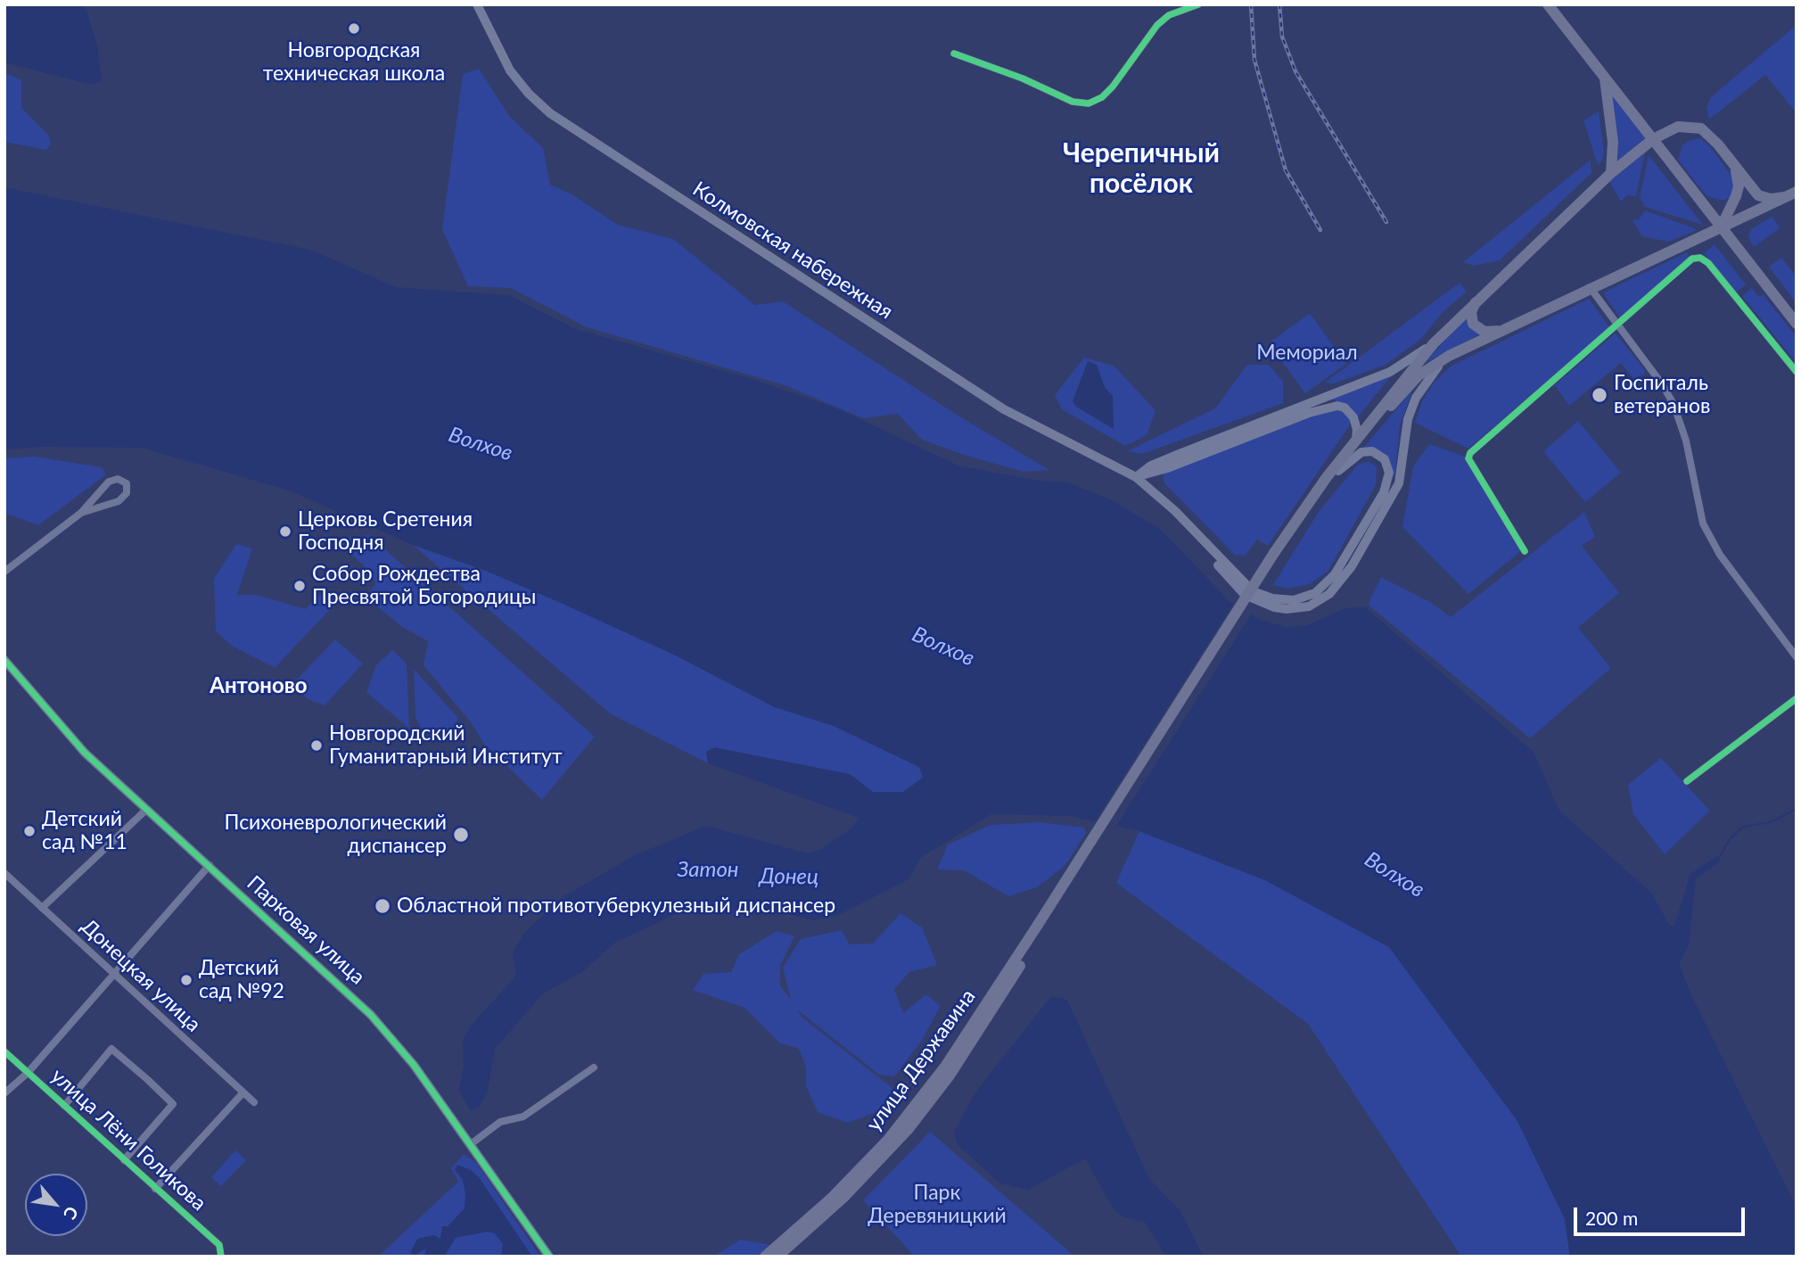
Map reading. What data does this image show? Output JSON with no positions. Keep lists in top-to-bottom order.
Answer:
{
  "streets": {
    "main road": ["Колмовская набережная", "улица Державина"],
    "street": ["Парковая улица", "Донецкая улица", "улица Лёни Голикова"]
  },
  "districts": ["Черепичный посёлок", "Антоново"],
  "water": ["Волхов", "Затон", "Донец"],
  "parks": ["Мемориал", "Парк Деревяницкий"],
  "places": [
    "Новгородская техническая школа",
    "Госпиталь ветеранов",
    "Церковь Сретения Господня",
    "Собор Рождества Пресвятой Богородицы",
    "Новгородский Гуманитарный Институт",
    "Детский сад №11",
    "Психоневрологический диспансер",
    "Областной противотуберкулезный диспансер",
    "Детский сад №92"
  ],
  "scale_bar": "200 m",
  "north": "bottom right"
}
